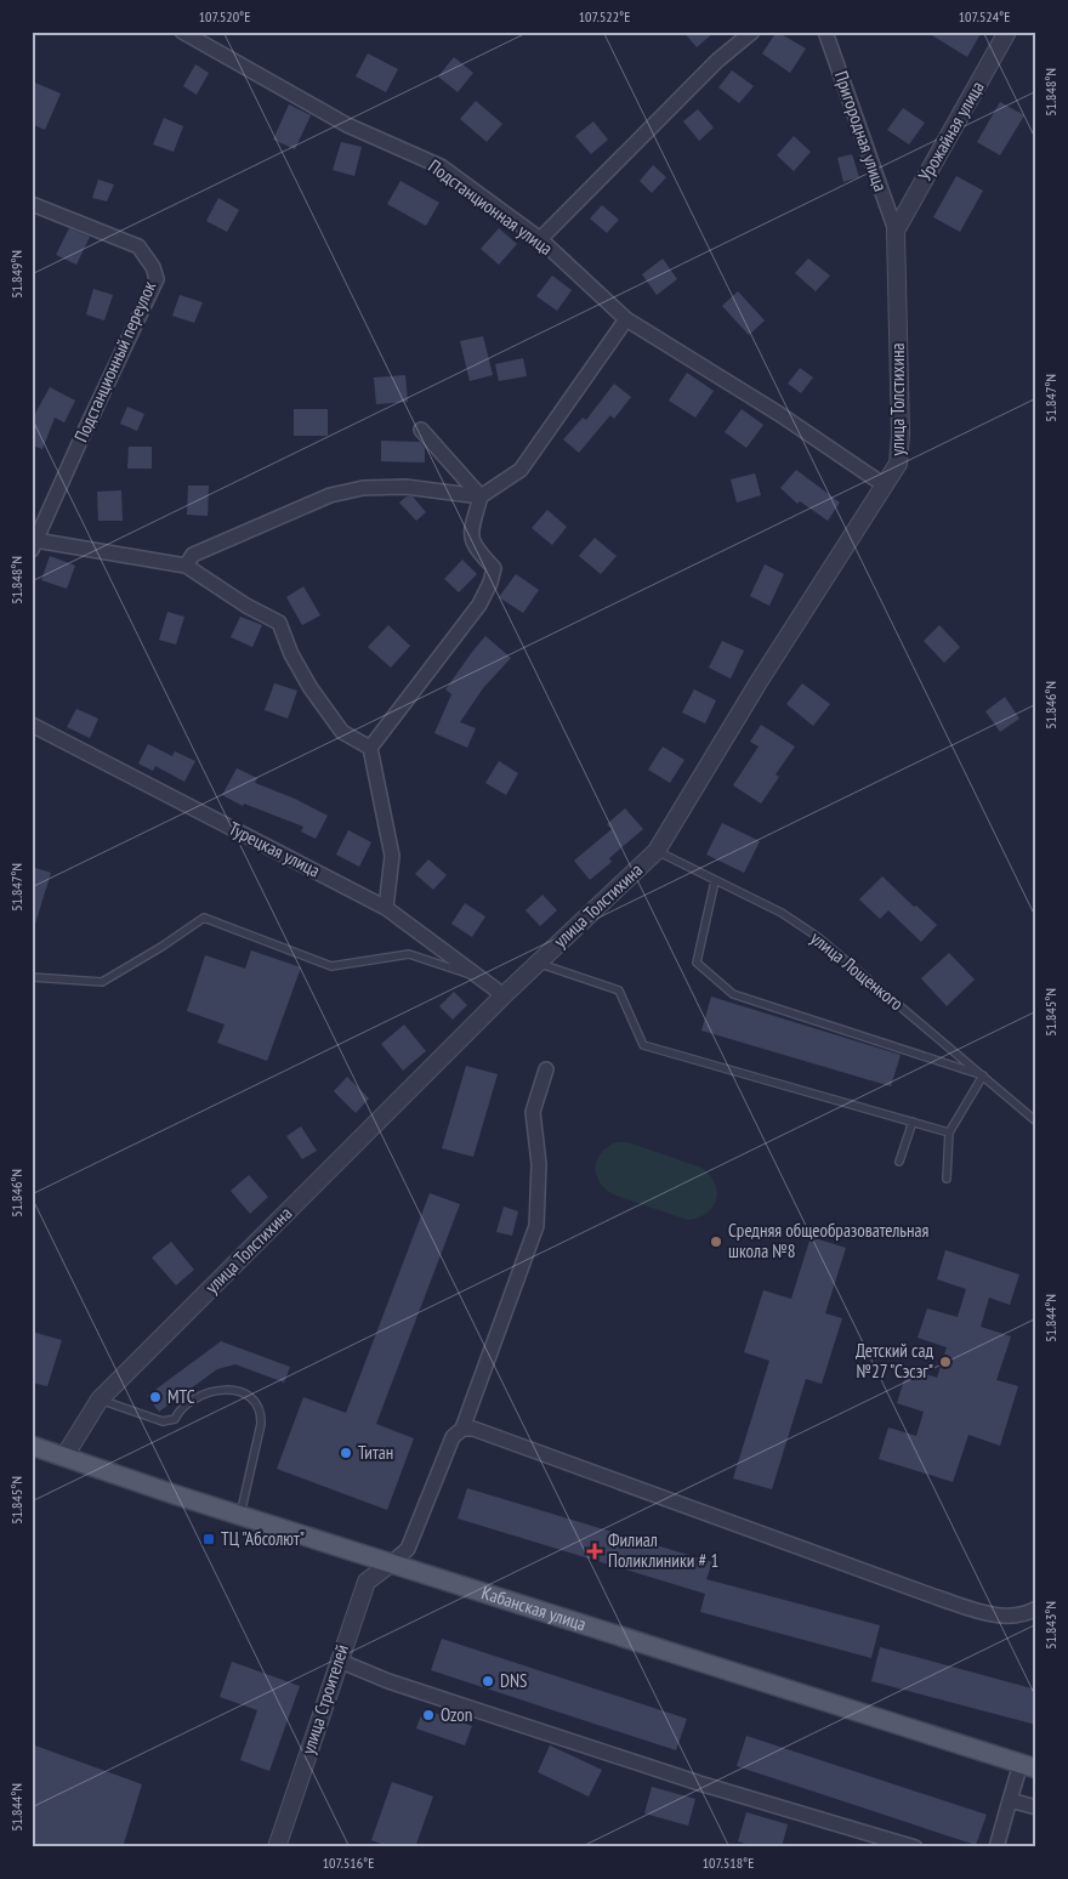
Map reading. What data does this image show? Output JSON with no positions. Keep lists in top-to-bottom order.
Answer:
{
  "streets": {
    "main road": ["Кабанская улица"],
    "street": [
      "Пригородная улица",
      "Урожайная улица",
      "Подстанционная улица",
      "Подстанционный переулок",
      "улица Толстихина",
      "Турецкая улица",
      "улица Строителей"
    ],
    "lane": ["улица Лощенкого"]
  },
  "crossings": [
    ["Пригородная улица", "Урожайная улица"],
    ["Пригородная улица", "улица Толстихина"],
    ["Урожайная улица", "улица Толстихина"],
    ["Подстанционная улица", "улица Толстихина"],
    ["улица Толстихина", "Турецкая улица"],
    ["улица Толстихина", "улица Лощенкого"],
    ["улица Толстихина", "Кабанская улица"],
    ["Кабанская улица", "улица Строителей"]
  ],
  "places": {
    "other": [
      "Средняя общеобразовательная школа №8",
      "Детский сад №27 \"Сэсэг\"",
      "МТС",
      "Титан",
      "DNS",
      "Ozon"
    ],
    "transit": ["ТЦ \"Абсолют\""],
    "health": ["Филиал Поликлиники # 1"]
  },
  "coordinates": [
    "107.520°E",
    "107.522°E",
    "107.524°E",
    "51.848°N",
    "51.849°N",
    "51.847°N",
    "51.846°N",
    "51.845°N",
    "51.844°N",
    "51.843°N",
    "107.516°E",
    "107.518°E"
  ]
}
